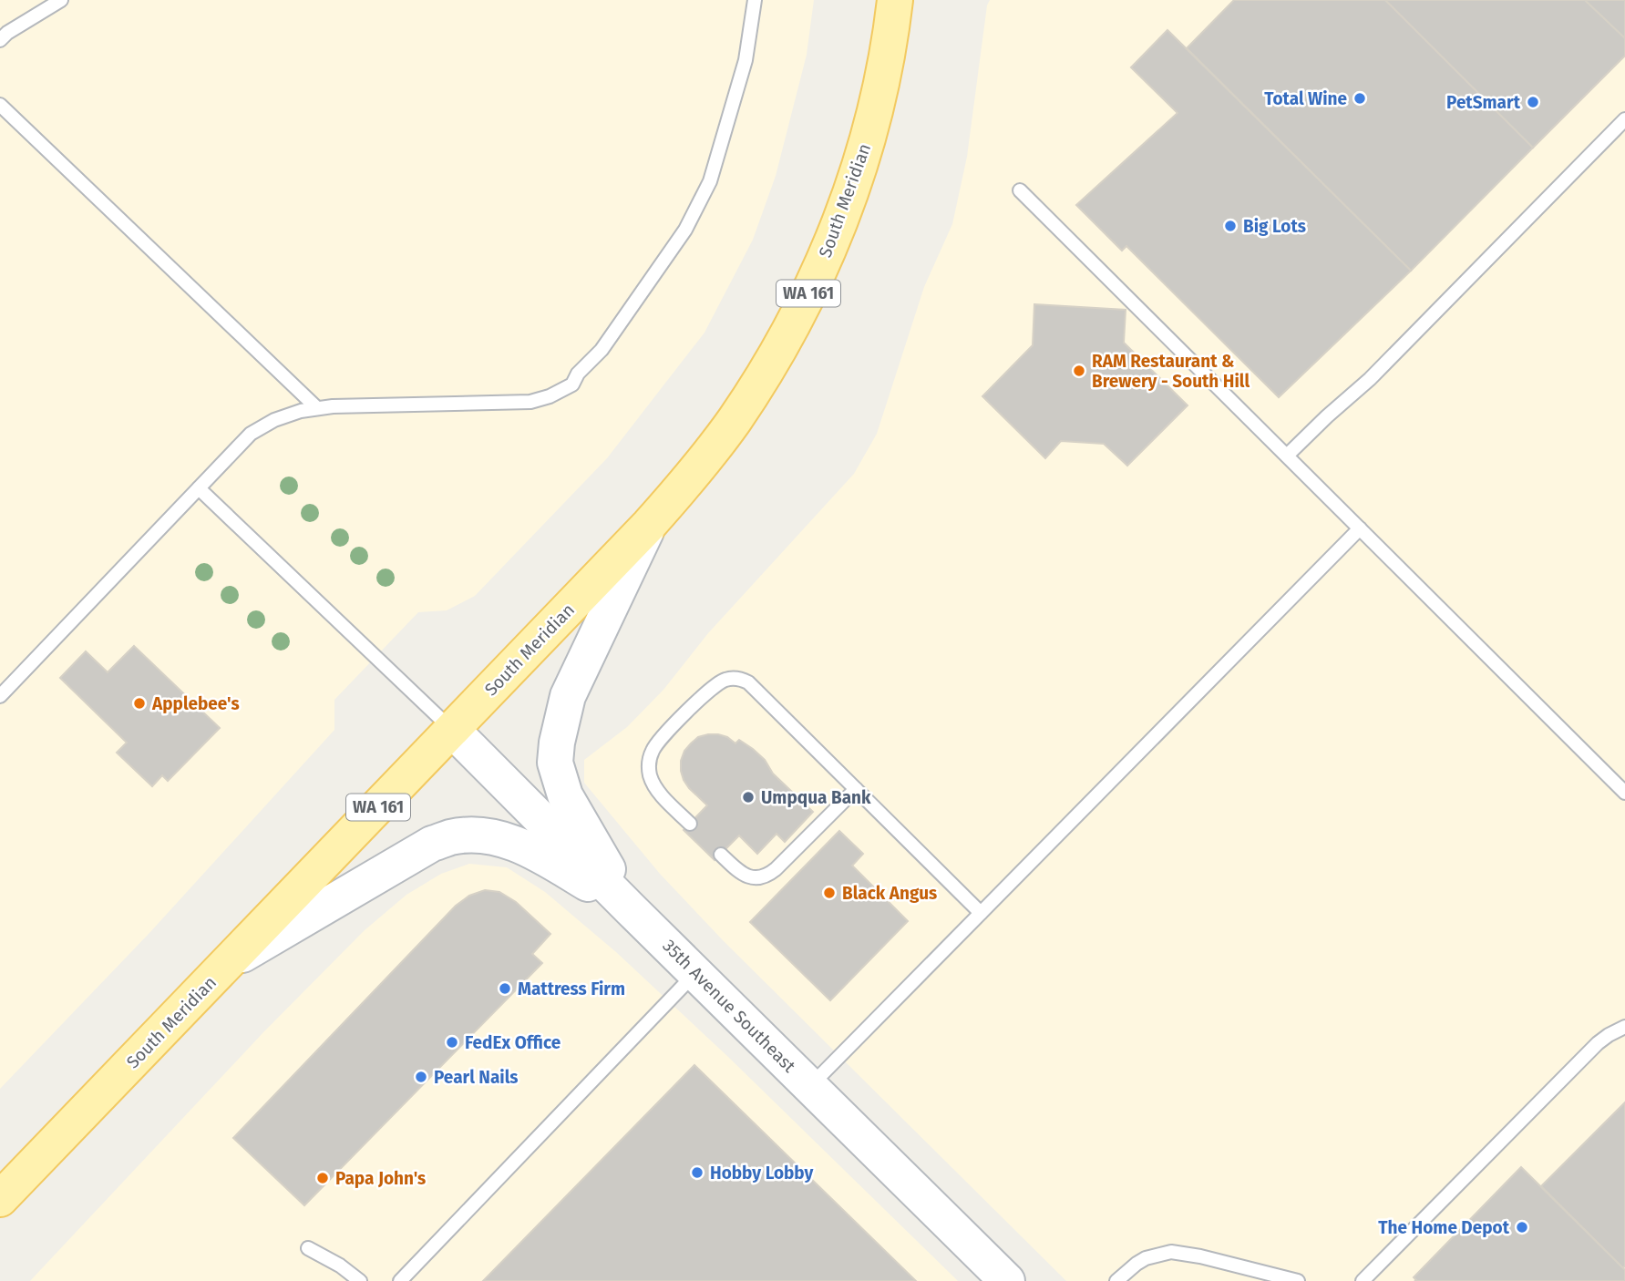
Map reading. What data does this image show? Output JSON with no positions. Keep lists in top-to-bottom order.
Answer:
{
  "streets": {
    "main road": ["South Meridian", "WA 161"],
    "street": ["35th Avenue Southeast"]
  },
  "crossings": [
    ["South Meridian", "35th Avenue Southeast"]
  ],
  "places": [
    "Total Wine",
    "PetSmart",
    "Big Lots",
    "RAM Restaurant & Brewery - South Hill",
    "Applebee's",
    "Umpqua Bank",
    "Black Angus",
    "Mattress Firm",
    "FedEx Office",
    "Pearl Nails",
    "Hobby Lobby",
    "Papa John's",
    "The Home Depot"
  ]
}
